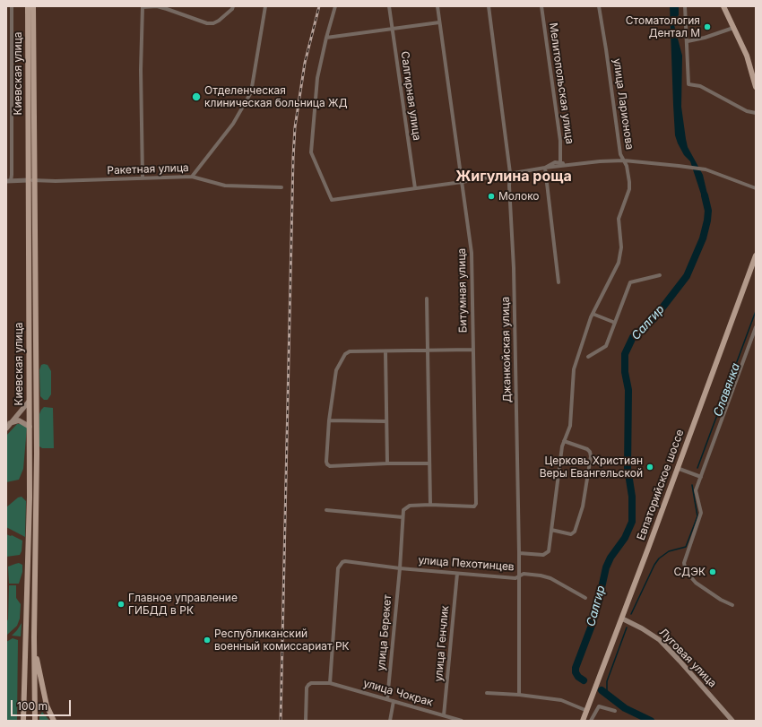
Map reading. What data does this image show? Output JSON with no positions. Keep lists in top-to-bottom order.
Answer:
{
  "streets": {
    "main road": ["Киевская улица", "Евпаторийское шоссе", "Луговая улица"],
    "street": [
      "Мелитопольская улица",
      "Салгирная улица",
      "улица Ларионова",
      "Ракетная улица",
      "Битумная улица",
      "Джанкойская улица",
      "улица Пехотинцев",
      "улица Берекет",
      "улица Генчлик",
      "улица Чокрак"
    ]
  },
  "crossings": [
    ["Киевская улица", "Ракетная улица"],
    ["улица Ларионова", "Джанкойская улица"],
    ["Битумная улица", "улица Берекет"],
    ["Джанкойская улица", "улица Пехотинцев"],
    ["Евпаторийское шоссе", "Луговая улица"],
    ["улица Пехотинцев", "улица Берекет"],
    ["улица Пехотинцев", "улица Генчлик"],
    ["улица Пехотинцев", "улица Чокрак"],
    ["улица Берекет", "улица Чокрак"],
    ["улица Генчлик", "улица Чокрак"]
  ],
  "districts": ["Жигулина роща"],
  "water": ["Салгир", "Славянка"],
  "places": [
    "Стоматология Дентал М",
    "Отделенческая клиническая больница ЖД",
    "Молоко",
    "Церковь Христиан Веры Евангельской",
    "СДЭК",
    "Главное управление ГИБДД в РК",
    "Республиканский военный комиссариат РК"
  ],
  "scale_bar": "100 m"
}
